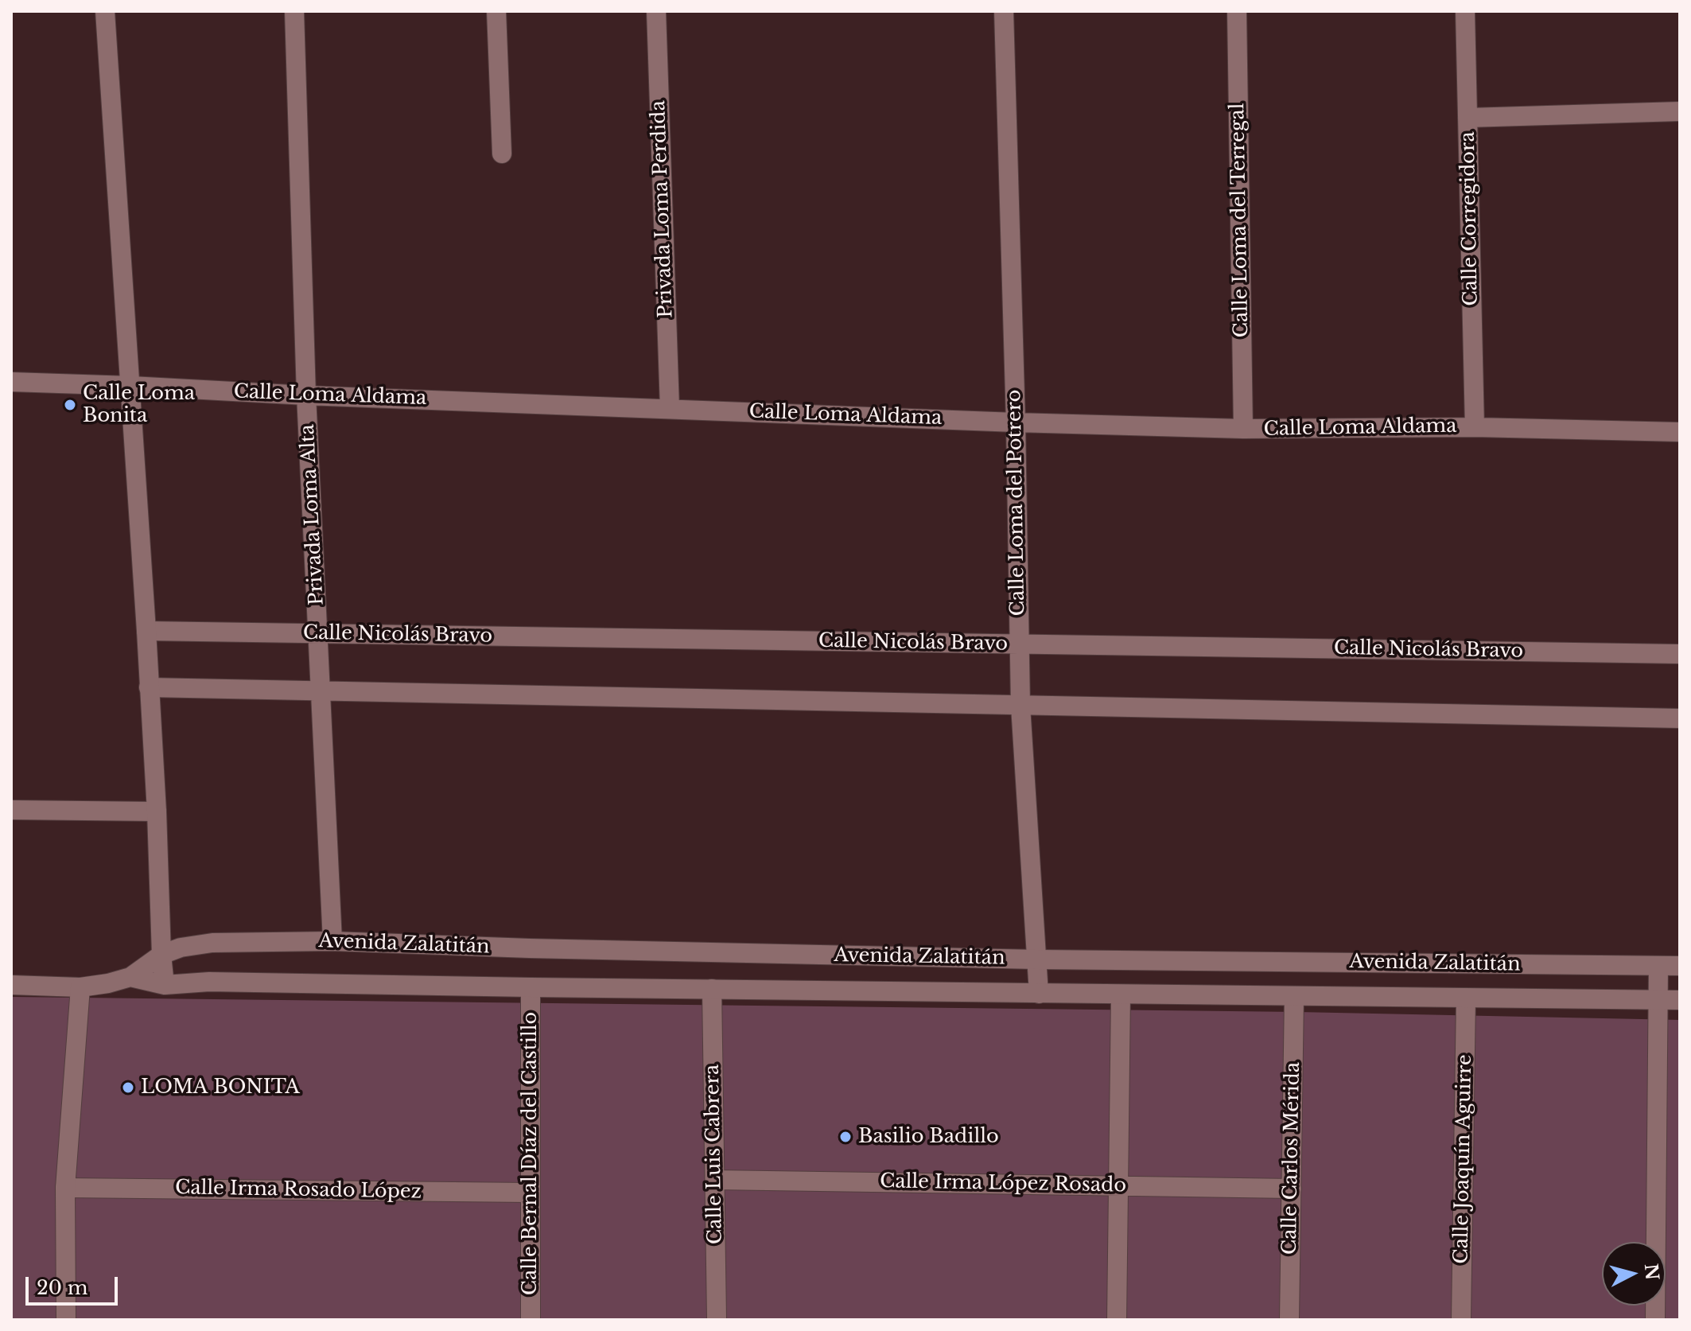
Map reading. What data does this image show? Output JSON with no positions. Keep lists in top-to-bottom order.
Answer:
{
  "streets": {
    "street": [
      "Privada Loma Perdida",
      "Calle Corregidora",
      "Calle Loma del Terregal",
      "Calle Loma Aldama",
      "Calle Loma del Potrero",
      "Privada Loma Alta",
      "Calle Nicolás Bravo",
      "Avenida Zalatitán",
      "Calle Bernal Díaz del Castillo",
      "Calle Luis Cabrera",
      "Calle Carlos Mérida",
      "Calle Joaquín Aguirre",
      "Calle Irma López Rosado",
      "Calle Irma Rosado López"
    ]
  },
  "crossings": [
    ["Privada Loma Perdida", "Calle Loma Aldama"],
    ["Calle Corregidora", "Calle Loma Aldama"],
    ["Calle Loma del Terregal", "Calle Loma Aldama"],
    ["Calle Loma Aldama", "Calle Loma del Potrero"],
    ["Calle Loma Aldama", "Privada Loma Alta"],
    ["Calle Loma del Potrero", "Calle Nicolás Bravo"],
    ["Calle Loma del Potrero", "Avenida Zalatitán"],
    ["Privada Loma Alta", "Calle Nicolás Bravo"],
    ["Privada Loma Alta", "Avenida Zalatitán"],
    ["Avenida Zalatitán", "Calle Bernal Díaz del Castillo"],
    ["Avenida Zalatitán", "Calle Luis Cabrera"],
    ["Avenida Zalatitán", "Calle Carlos Mérida"],
    ["Avenida Zalatitán", "Calle Joaquín Aguirre"],
    ["Calle Bernal Díaz del Castillo", "Calle Irma Rosado López"],
    ["Calle Luis Cabrera", "Calle Irma López Rosado"],
    ["Calle Carlos Mérida", "Calle Irma López Rosado"]
  ],
  "places": ["Calle Loma Bonita", "LOMA BONITA", "Basilio Badillo"],
  "scale_bar": "20 m",
  "north": "right"
}
